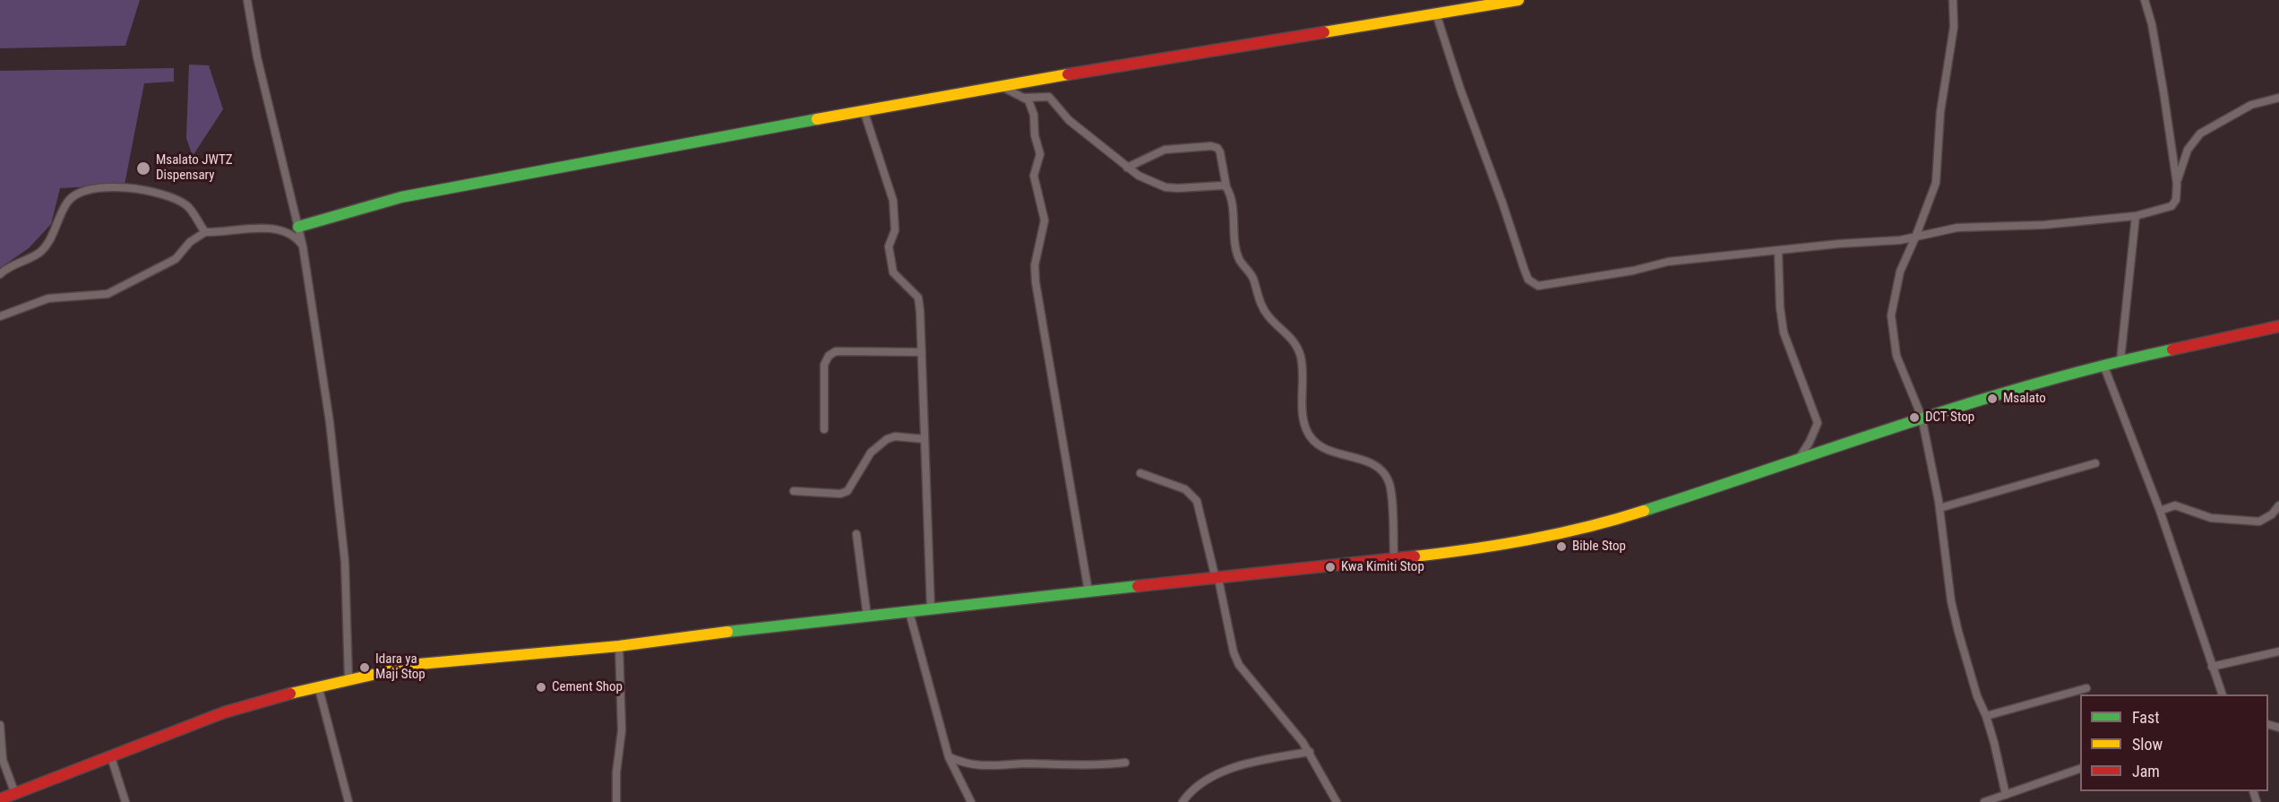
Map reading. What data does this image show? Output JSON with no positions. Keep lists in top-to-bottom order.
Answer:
{
  "places": [
    "Msalato JWTZ Dispensary",
    "Msalato",
    "DCT Stop",
    "Bible Stop",
    "Kwa Kimiti Stop",
    "Idara ya Maji Stop",
    "Cement Shop"
  ],
  "legend": ["Fast", "Slow", "Jam"]
}
